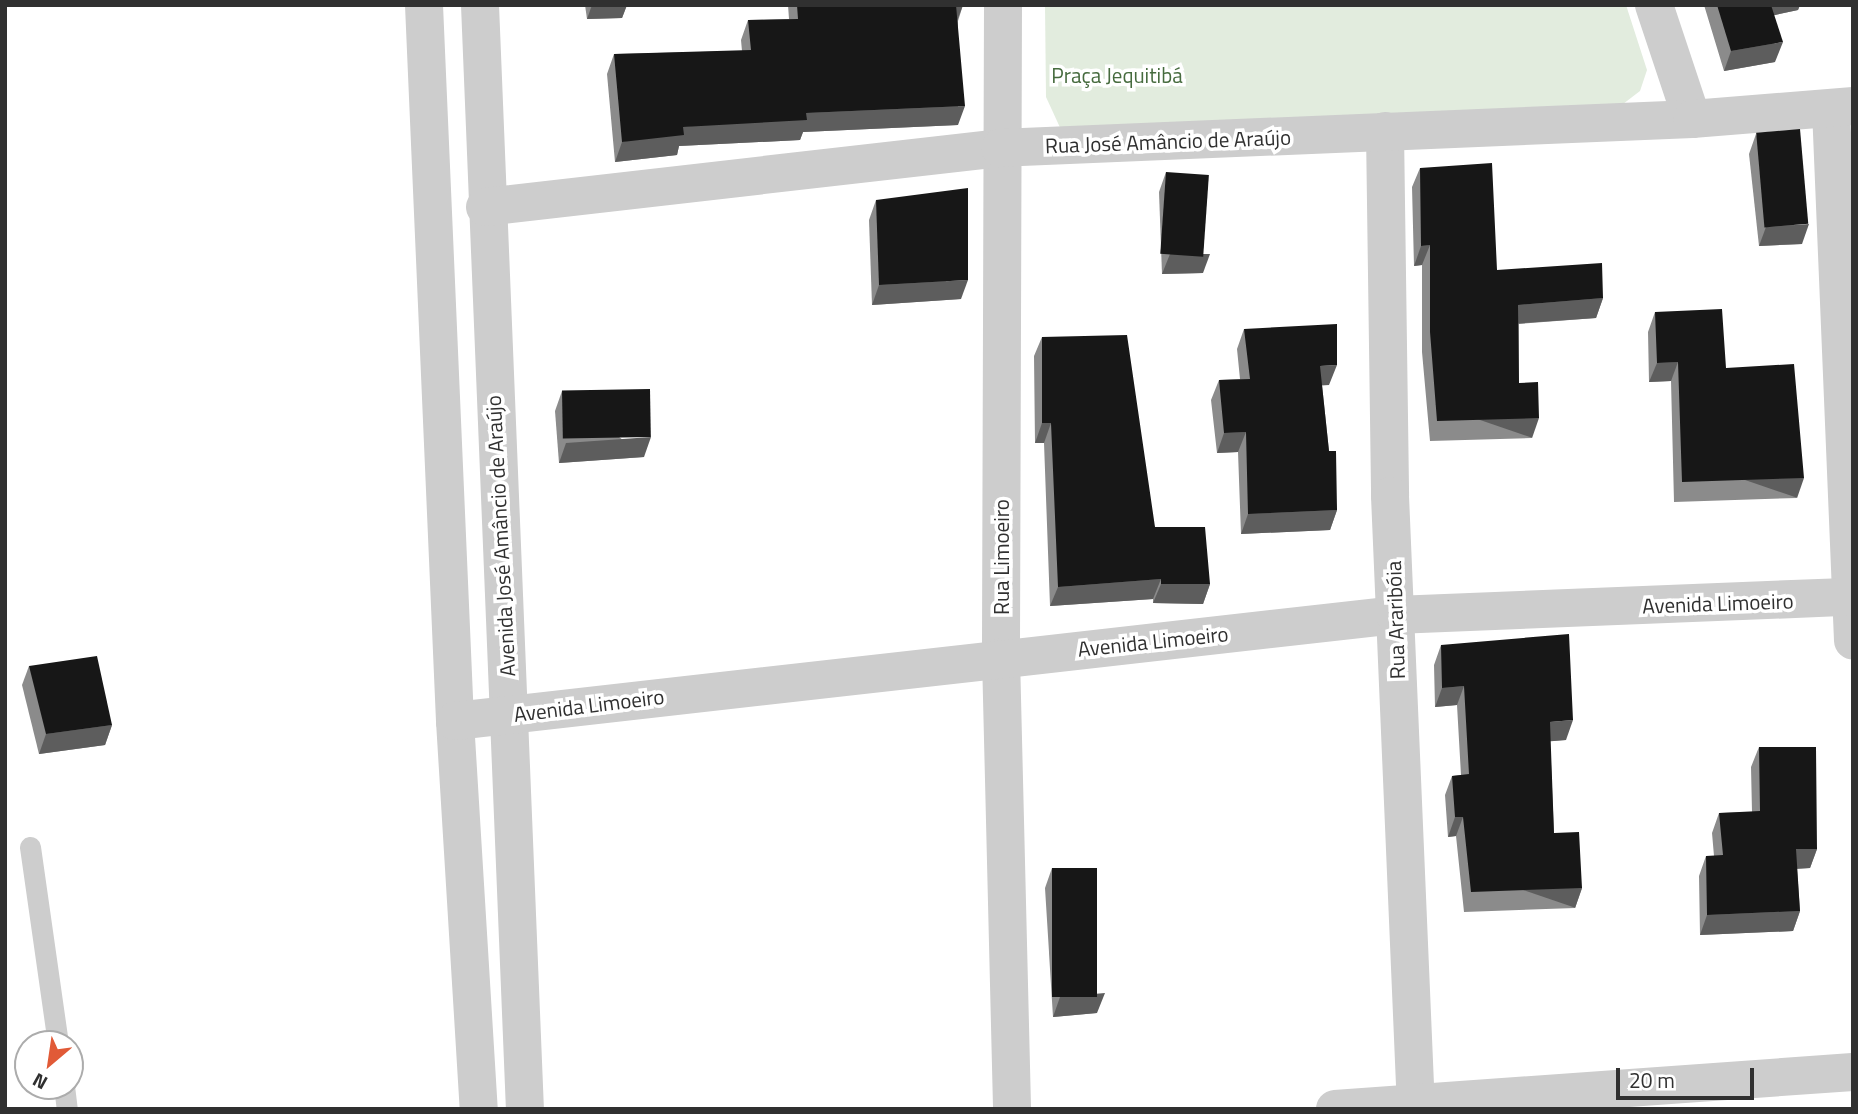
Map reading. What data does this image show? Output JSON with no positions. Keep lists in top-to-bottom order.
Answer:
{
  "streets": {
    "street": [
      "Rua José Amâncio de Araújo",
      "Avenida José Amâncio de Araújo",
      "Rua Limoeiro",
      "Avenida Limoeiro",
      "Rua Araribóia"
    ]
  },
  "crossings": [
    ["Rua José Amâncio de Araújo", "Avenida José Amâncio de Araújo"],
    ["Rua José Amâncio de Araújo", "Rua Limoeiro"],
    ["Rua José Amâncio de Araújo", "Rua Araribóia"],
    ["Avenida José Amâncio de Araújo", "Avenida Limoeiro"],
    ["Rua Limoeiro", "Avenida Limoeiro"],
    ["Avenida Limoeiro", "Rua Araribóia"]
  ],
  "parks": ["Praça Jequitibá"],
  "scale_bar": "20 m",
  "north": "bottom left"
}
